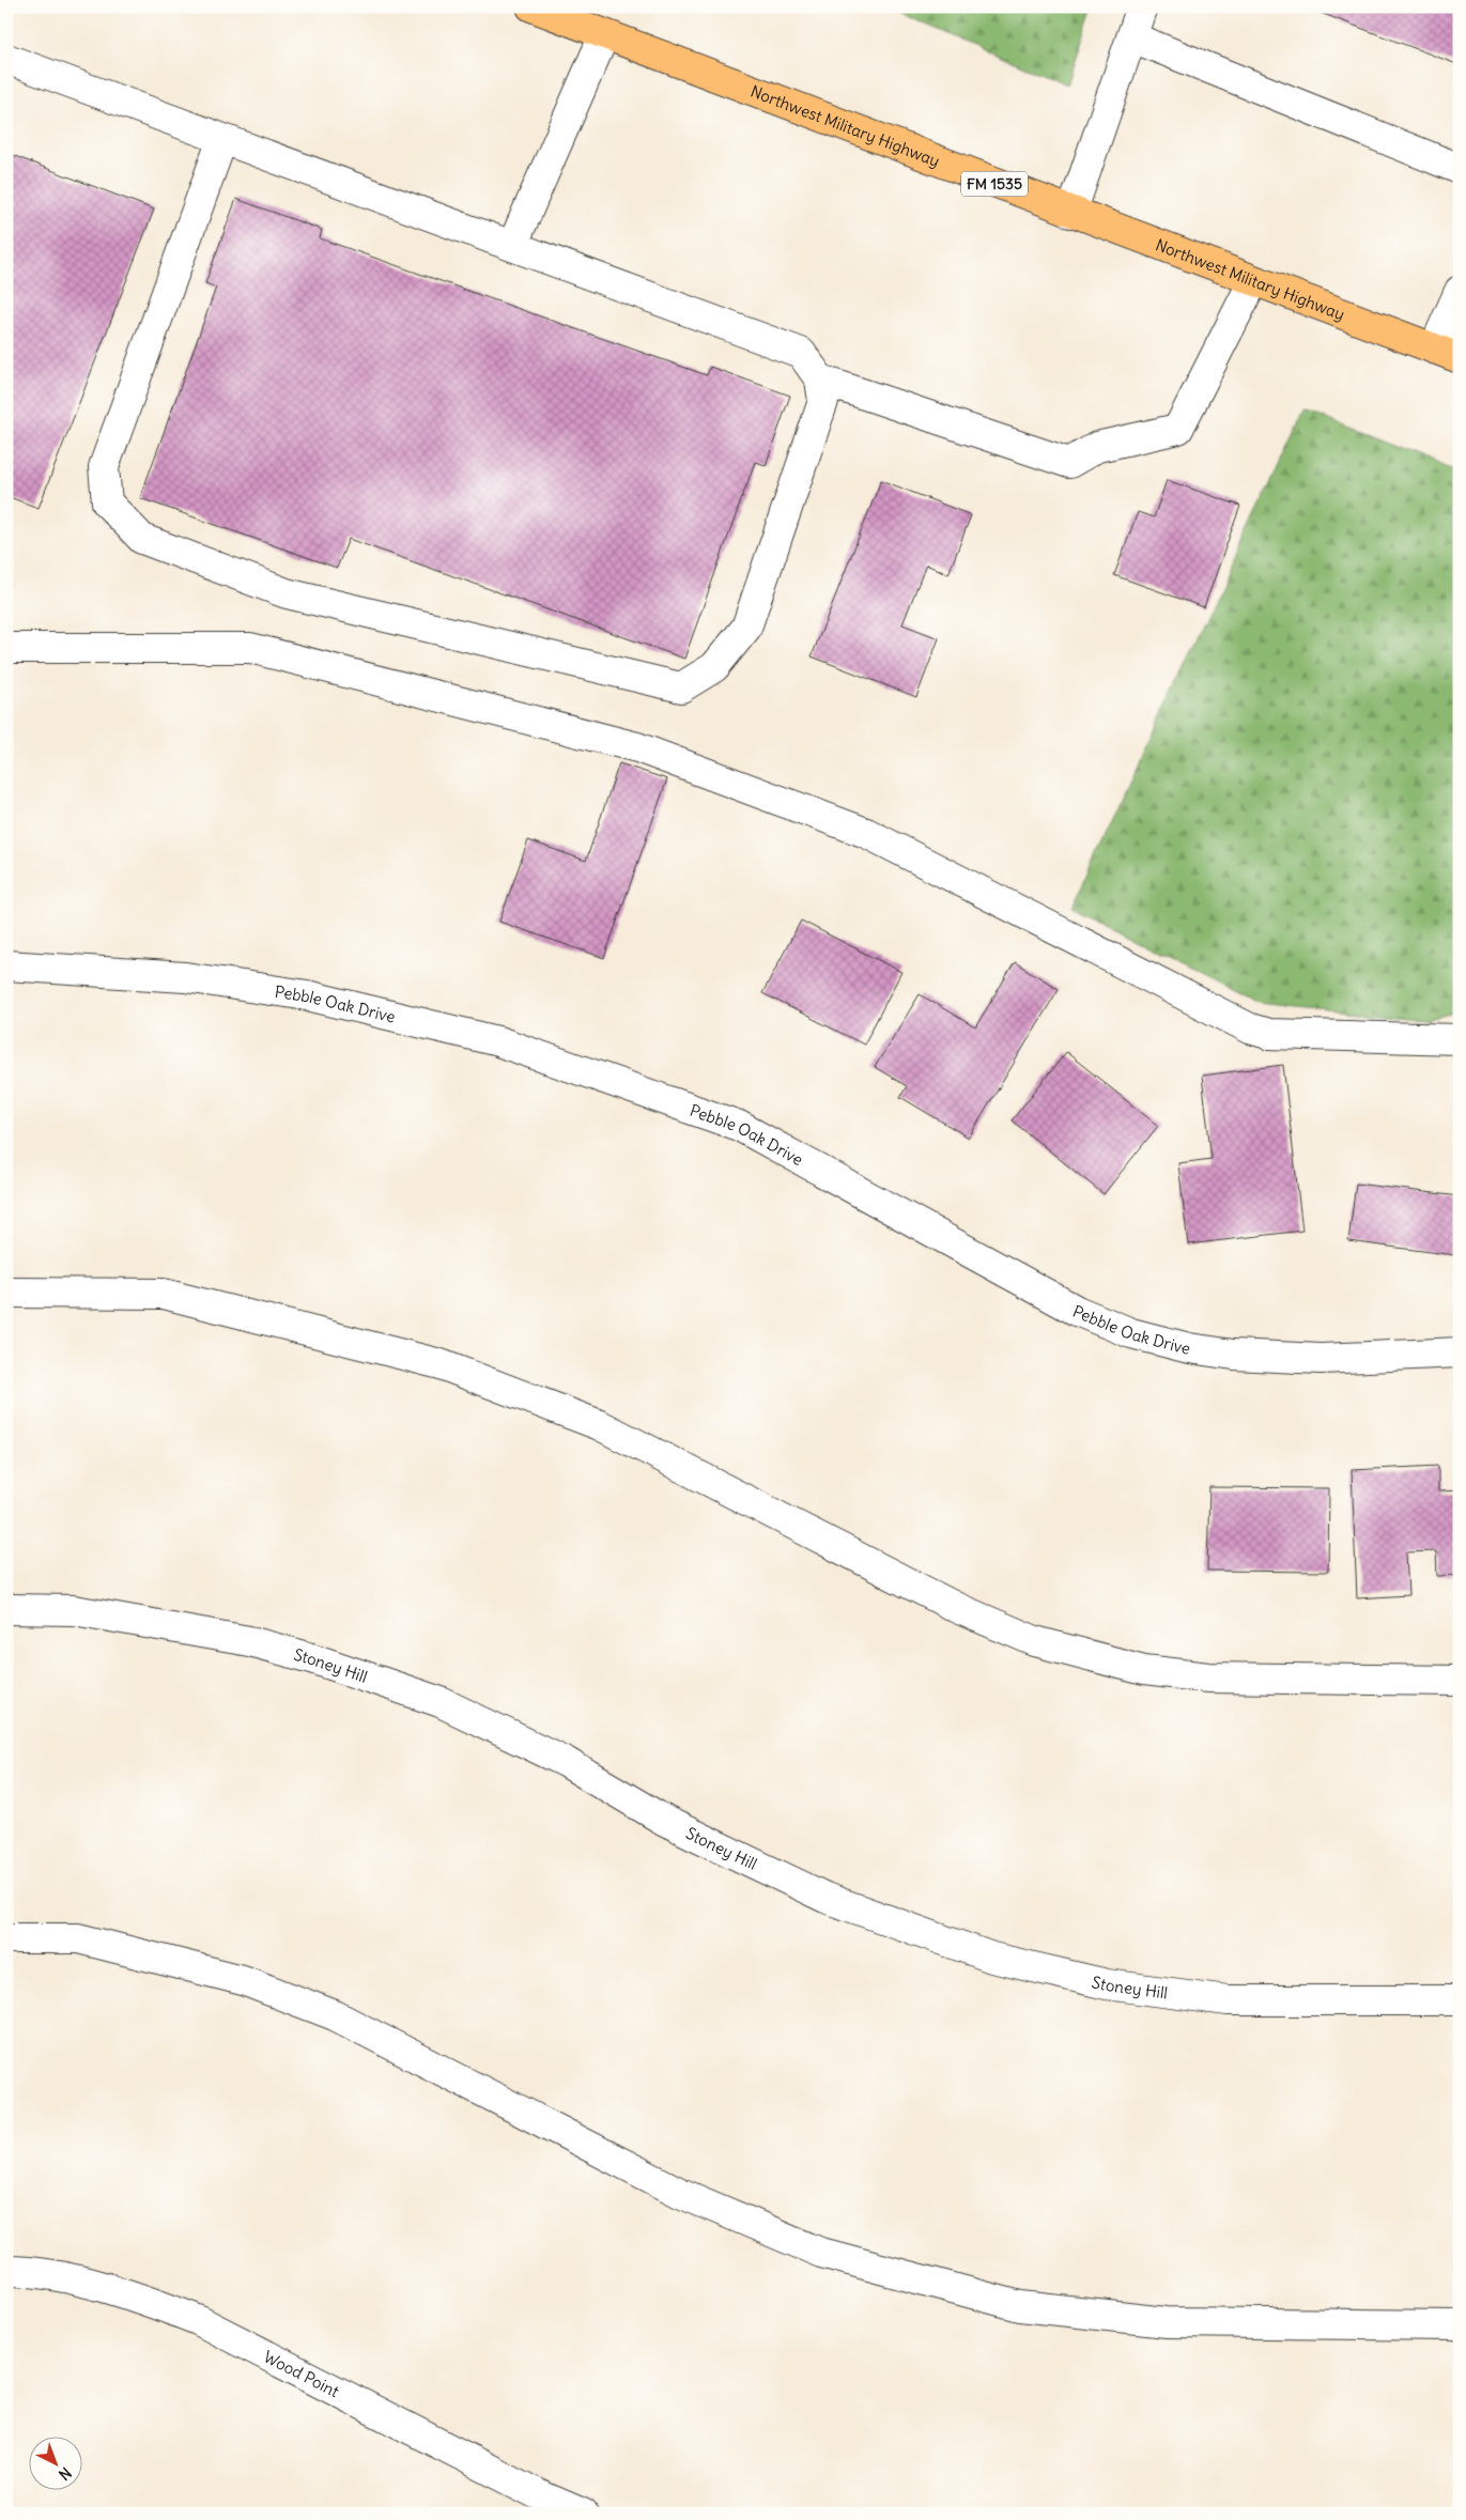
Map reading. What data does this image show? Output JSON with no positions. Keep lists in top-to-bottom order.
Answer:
{
  "streets": {
    "main road": ["Northwest Military Highway", "FM 1535"],
    "street": ["Pebble Oak Drive", "Stoney Hill", "Wood Point"]
  },
  "north": "bottom right"
}
